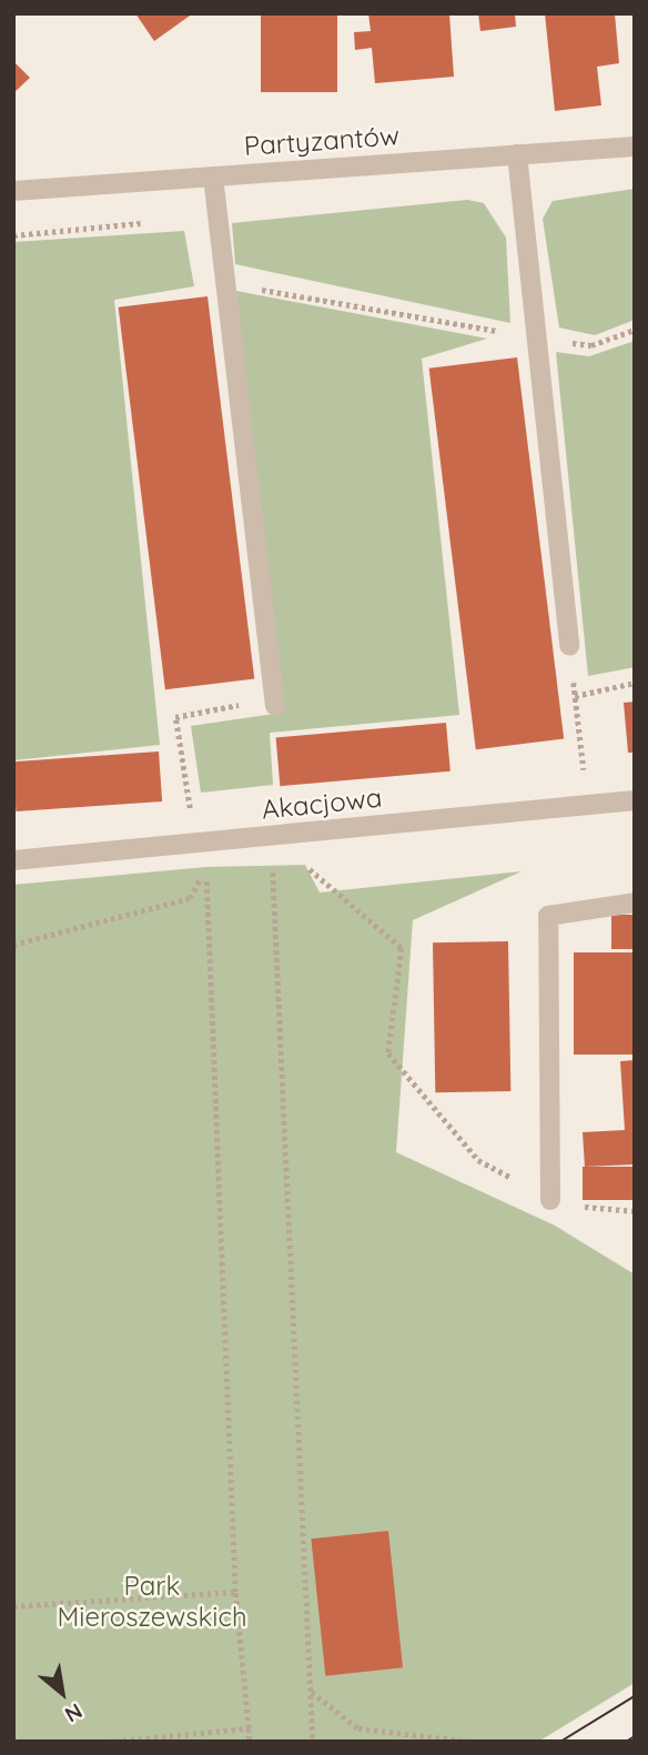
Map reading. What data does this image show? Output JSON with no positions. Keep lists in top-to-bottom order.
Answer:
{
  "streets": {
    "street": ["Partyzantów", "Akacjowa"]
  },
  "parks": ["Park Mieroszewskich"],
  "north": "bottom right"
}
